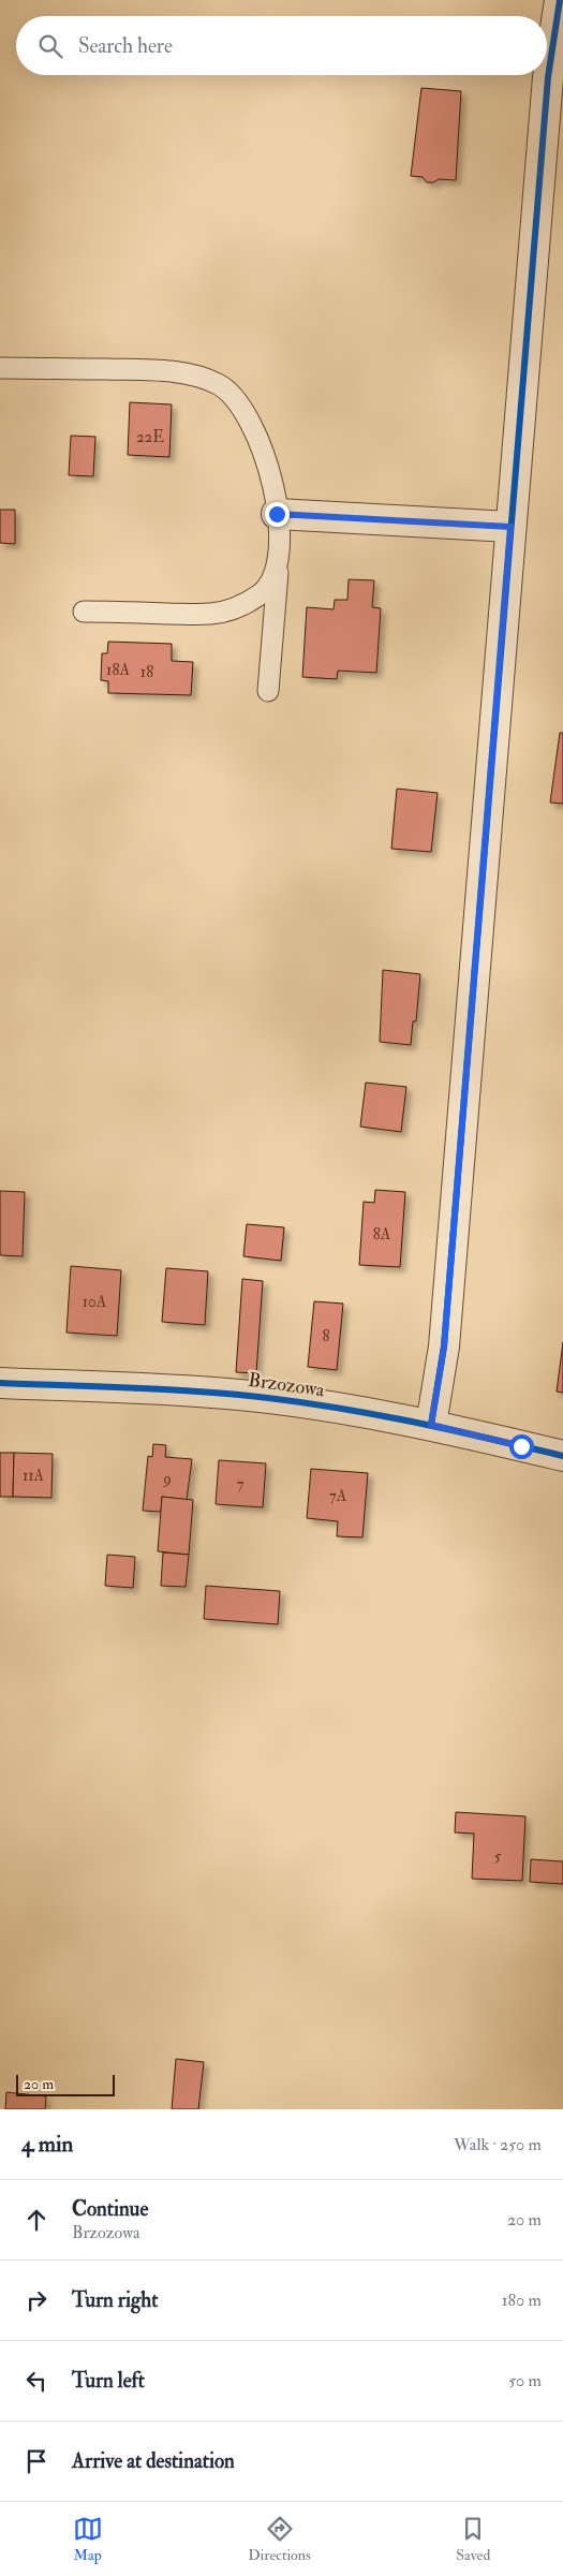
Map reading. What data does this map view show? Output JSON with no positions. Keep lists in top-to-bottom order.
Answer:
{
  "streets": {
    "street": ["Brzozowa"]
  },
  "house_numbers": [
    "22E",
    "18A",
    "18",
    "8A",
    "10A",
    "8",
    "11A",
    "9",
    "7",
    "7A",
    "5"
  ],
  "scale_bar": "20 m",
  "page": {
    "search": "Search here",
    "scale": "20 m",
    "heading": ["4 min", "Walk · 250 m"],
    "list": [
      ["Continue", "Brzozowa", "20 m"],
      ["Turn right", "180 m"],
      ["Turn left", "50 m"],
      "Arrive at destination"
    ],
    "nav": ["Map", "Directions", "Saved"]
  }
}
